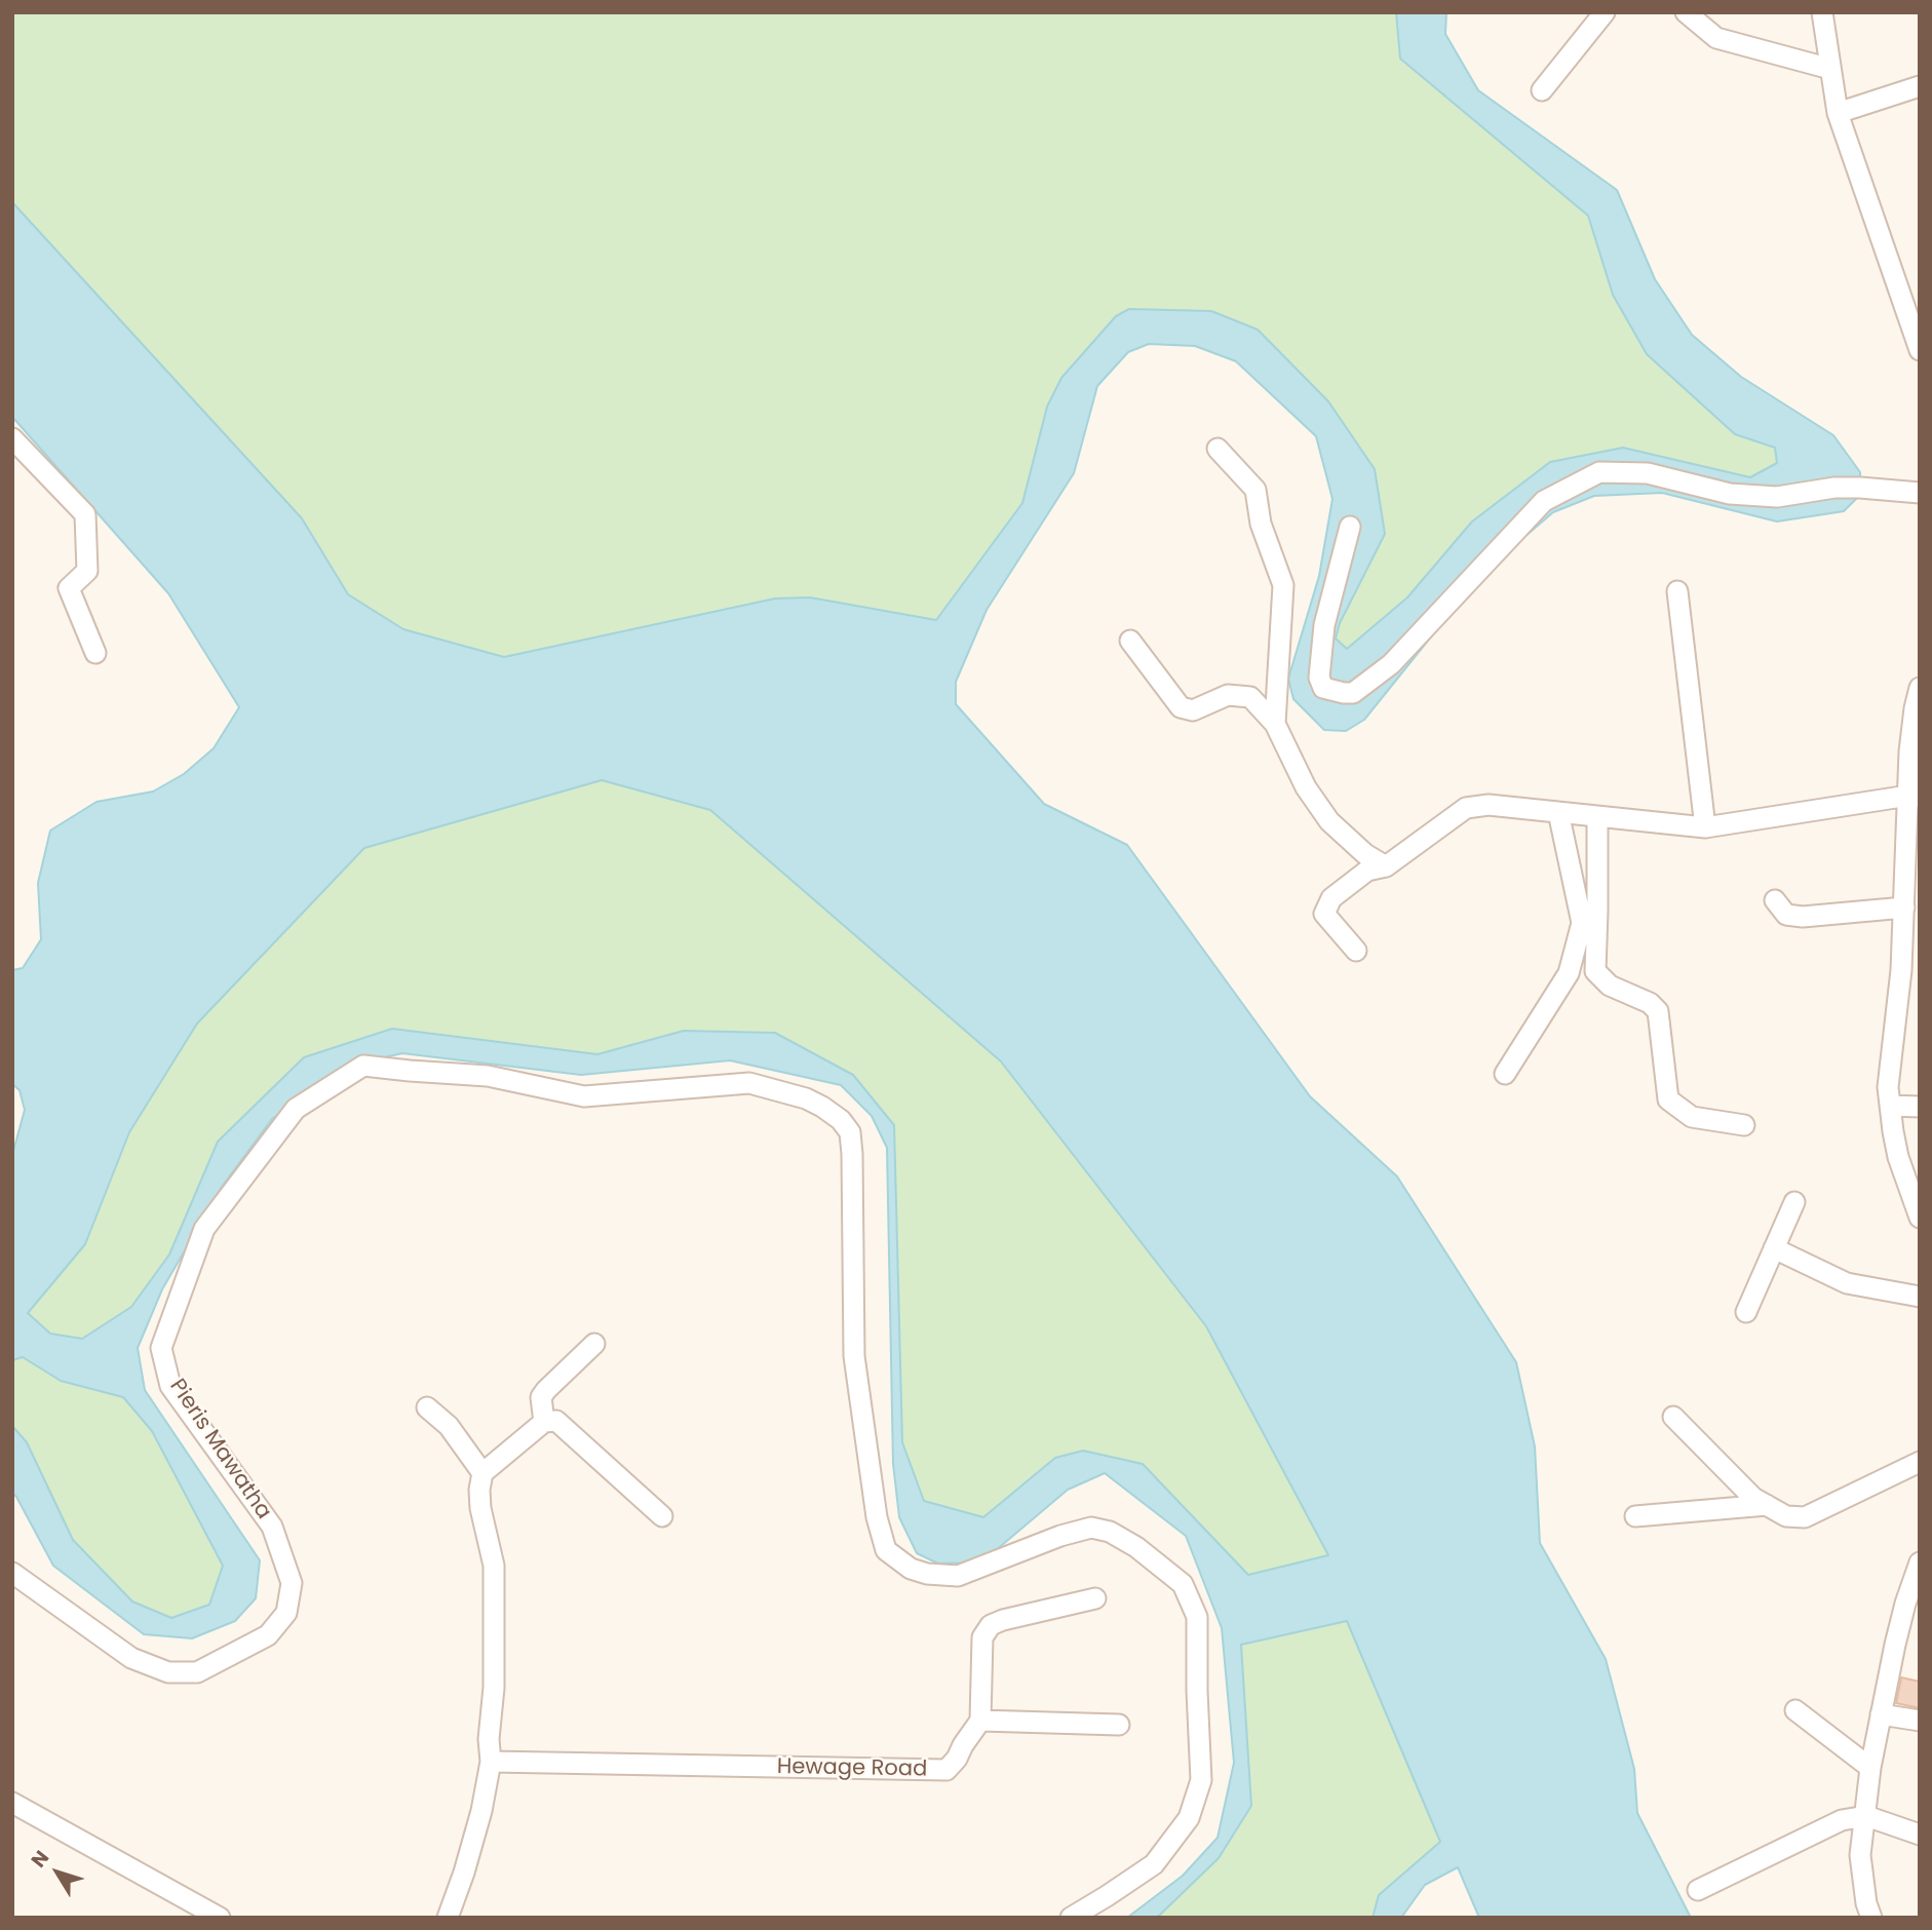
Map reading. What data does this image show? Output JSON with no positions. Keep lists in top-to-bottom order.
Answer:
{
  "streets": {
    "street": ["Pieris Mawatha", "Hewage Road"]
  },
  "north": "top left"
}
